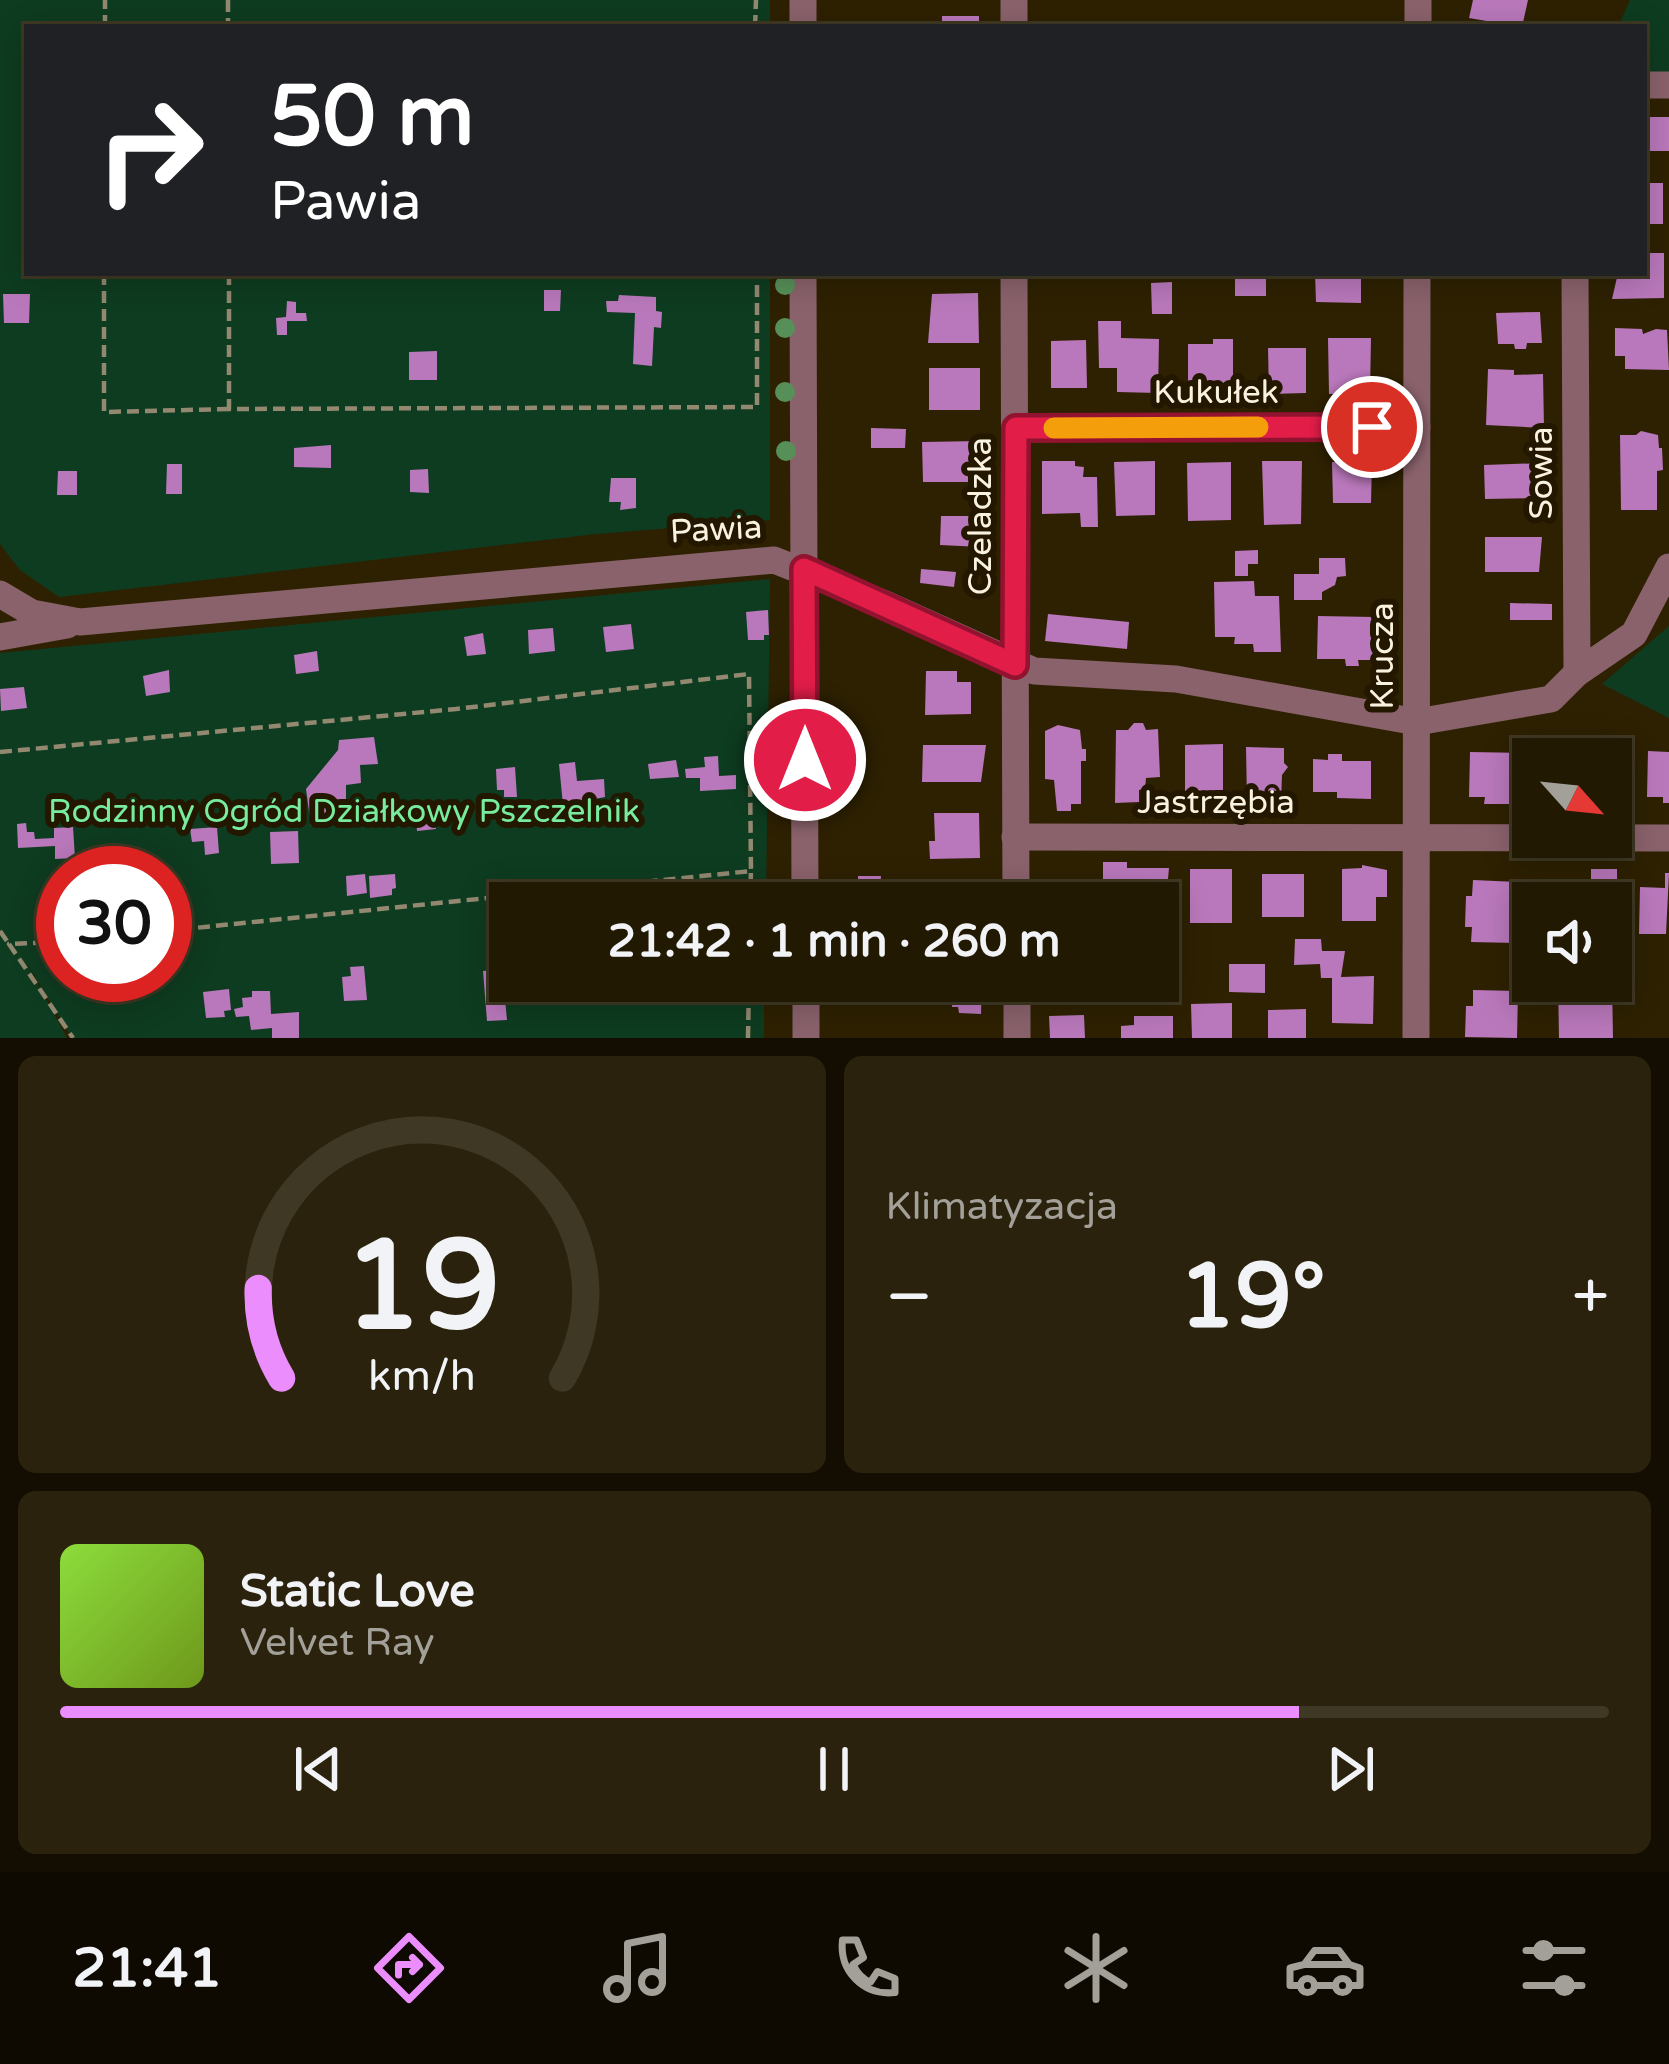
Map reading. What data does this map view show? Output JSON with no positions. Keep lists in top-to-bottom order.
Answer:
{
  "streets": {
    "street": [
      "Kukułek",
      "Sowia",
      "Czeladzka",
      "Pawia",
      "Krucza",
      "Jastrzębia"
    ]
  },
  "crossings": [
    ["Kukułek", "Czeladzka"],
    ["Kukułek", "Krucza"],
    ["Czeladzka", "Pawia"],
    ["Czeladzka", "Jastrzębia"],
    ["Pawia", "Krucza"],
    ["Krucza", "Jastrzębia"]
  ],
  "parks": ["Rodzinny Ogród Działkowy Pszczelnik"],
  "north": "bottom right",
  "page": {
    "turn": ["50 m", "Pawia"],
    "limit": "30",
    "trip": "21:42 · 1 min · 260 m",
    "tile": "Klimatyzacja",
    "heat": ["−", "19°", "+"],
    "song": ["Static Love", "Velvet Ray"],
    "tabs": "21:41",
    "gauge": ["19", "km/h"]
  }
}
